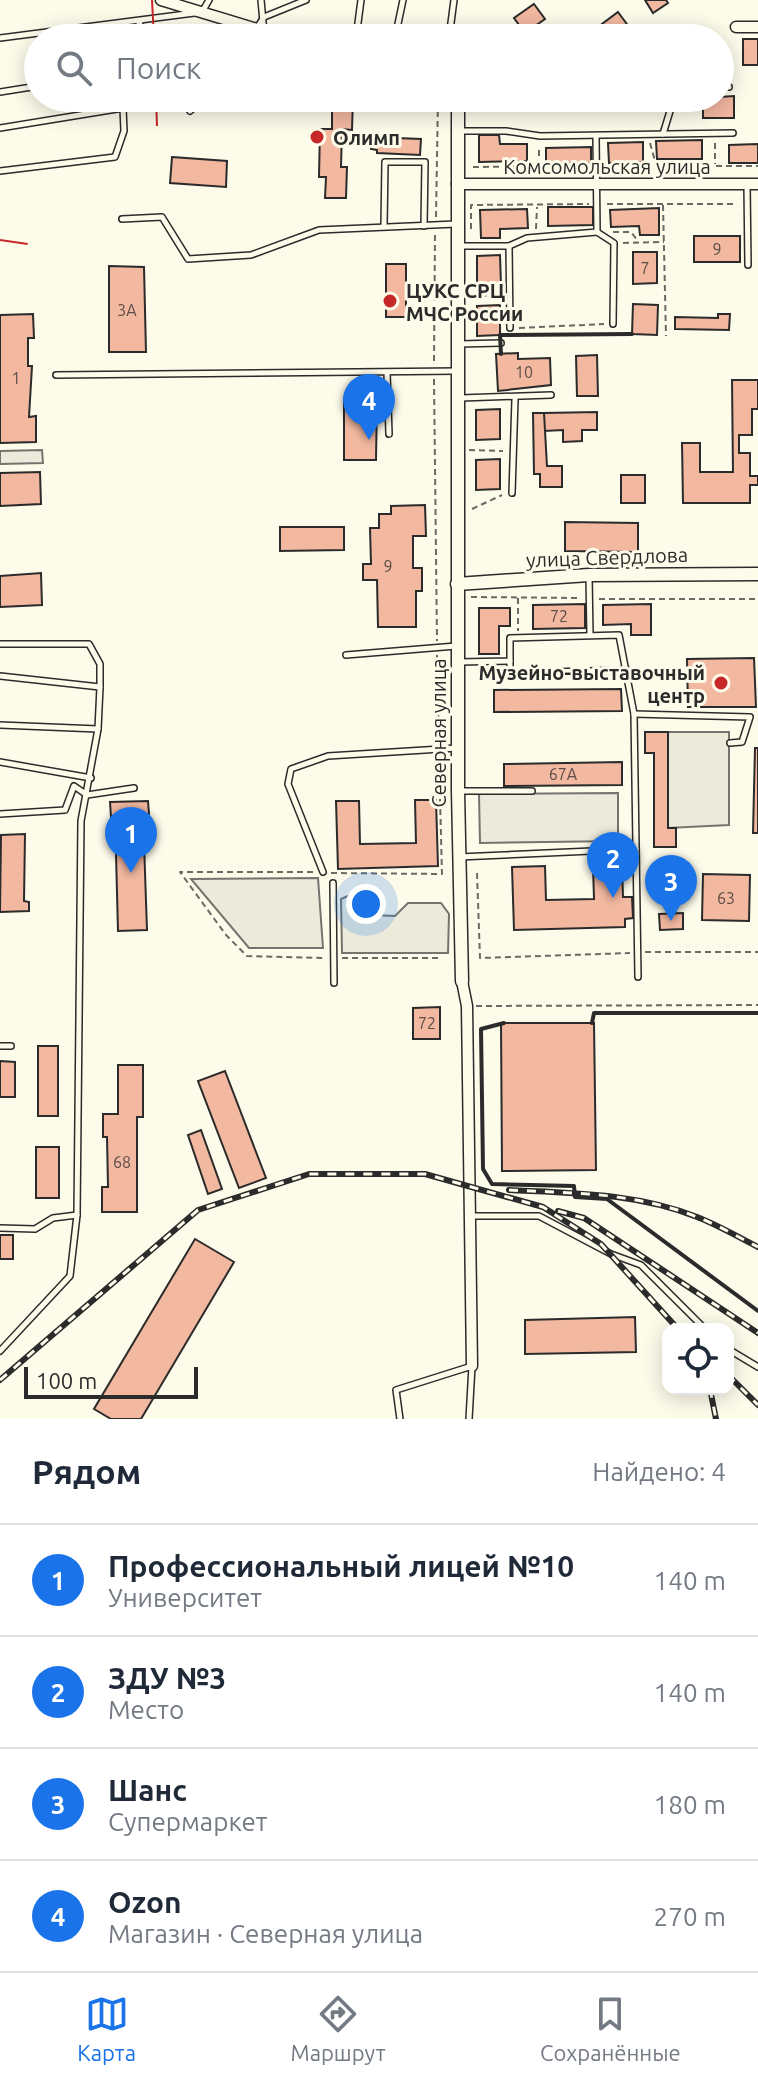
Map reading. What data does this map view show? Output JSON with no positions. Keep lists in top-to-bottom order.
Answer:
{
  "streets": {
    "street": ["Комсомольская улица", "улица Свердлова", "Северная улица"]
  },
  "crossings": [
    ["Комсомольская улица", "Северная улица"],
    ["улица Свердлова", "Северная улица"]
  ],
  "places": ["Олимп", "ЦУКС СРЦ МЧС России", "Музейно-выставочный центр"],
  "house_numbers": [
    "9",
    "7",
    "3А",
    "10",
    "1",
    "9",
    "72",
    "67А",
    "63",
    "72",
    "68"
  ],
  "scale_bar": "100 m",
  "page": {
    "search": "Поиск",
    "pins": [
      "4",
      "1",
      "2",
      "3"
    ],
    "scale": "100 m",
    "heading": ["Рядом", "Найдено: 4"],
    "list": [
      {
        "mark": "1",
        "name": "Профессиональный лицей №10",
        "note": "Университет",
        "value": "140 m"
      },
      {
        "mark": "2",
        "name": "ЗДУ №3",
        "note": "Место",
        "value": "140 m"
      },
      {
        "mark": "3",
        "name": "Шанс",
        "note": "Супермаркет",
        "value": "180 m"
      },
      {
        "mark": "4",
        "name": "Ozon",
        "note": "Магазин · Северная улица",
        "value": "270 m"
      }
    ],
    "nav": ["Карта", "Маршрут", "Сохранённые"]
  }
}
